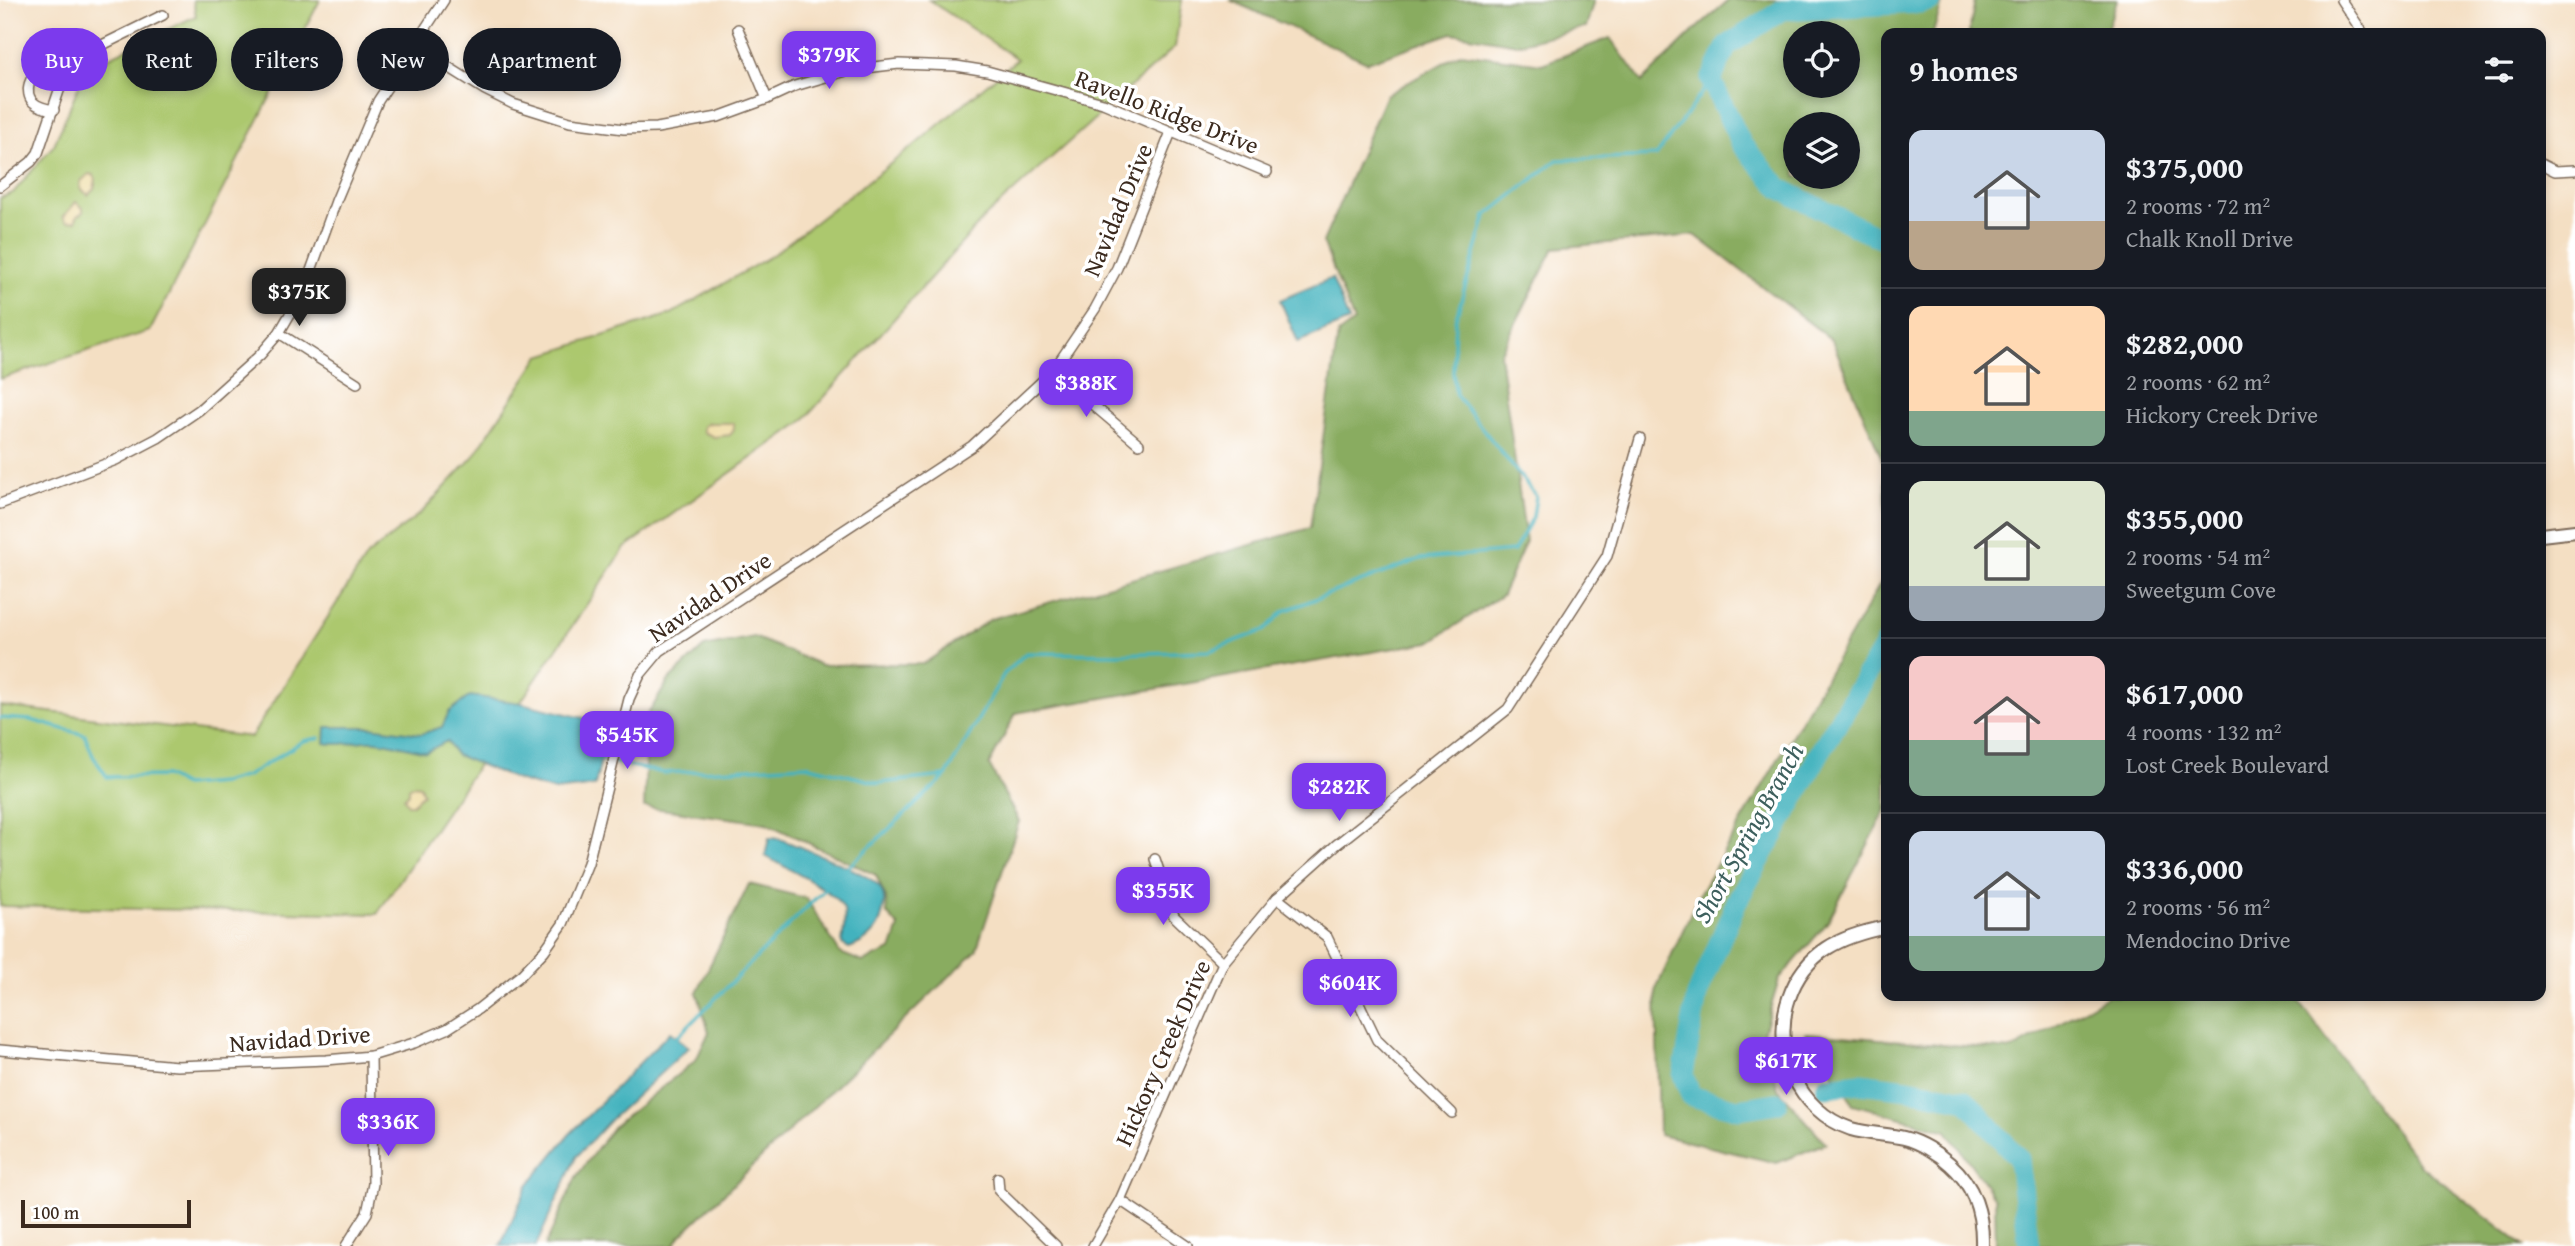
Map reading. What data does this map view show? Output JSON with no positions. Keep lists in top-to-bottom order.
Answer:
{
  "streets": {
    "street": ["Ravello Ridge Drive", "Navidad Drive", "Hickory Creek Drive"]
  },
  "crossings": [
    ["Ravello Ridge Drive", "Navidad Drive"]
  ],
  "water": ["Short Spring Branch"],
  "scale_bar": "100 m",
  "page": {
    "chip": [
      "Buy",
      "Rent",
      "Filters",
      "New",
      "Apartment"
    ],
    "heading": "9 homes",
    "price": [
      "$379K",
      "$375K",
      "$388K",
      "$545K",
      "$282K",
      "$355K",
      "$604K",
      "$617K",
      "$336K"
    ],
    "list": [
      {
        "name": "$375,000",
        "note": "2 rooms · 72 m² · Chalk Knoll Drive"
      },
      {
        "name": "$282,000",
        "note": "2 rooms · 62 m² · Hickory Creek Drive"
      },
      {
        "name": "$355,000",
        "note": "2 rooms · 54 m² · Sweetgum Cove"
      },
      {
        "name": "$617,000",
        "note": "4 rooms · 132 m² · Lost Creek Boulevard"
      },
      {
        "name": "$336,000",
        "note": "2 rooms · 56 m² · Mendocino Drive"
      }
    ],
    "scale": "100 m"
  }
}
